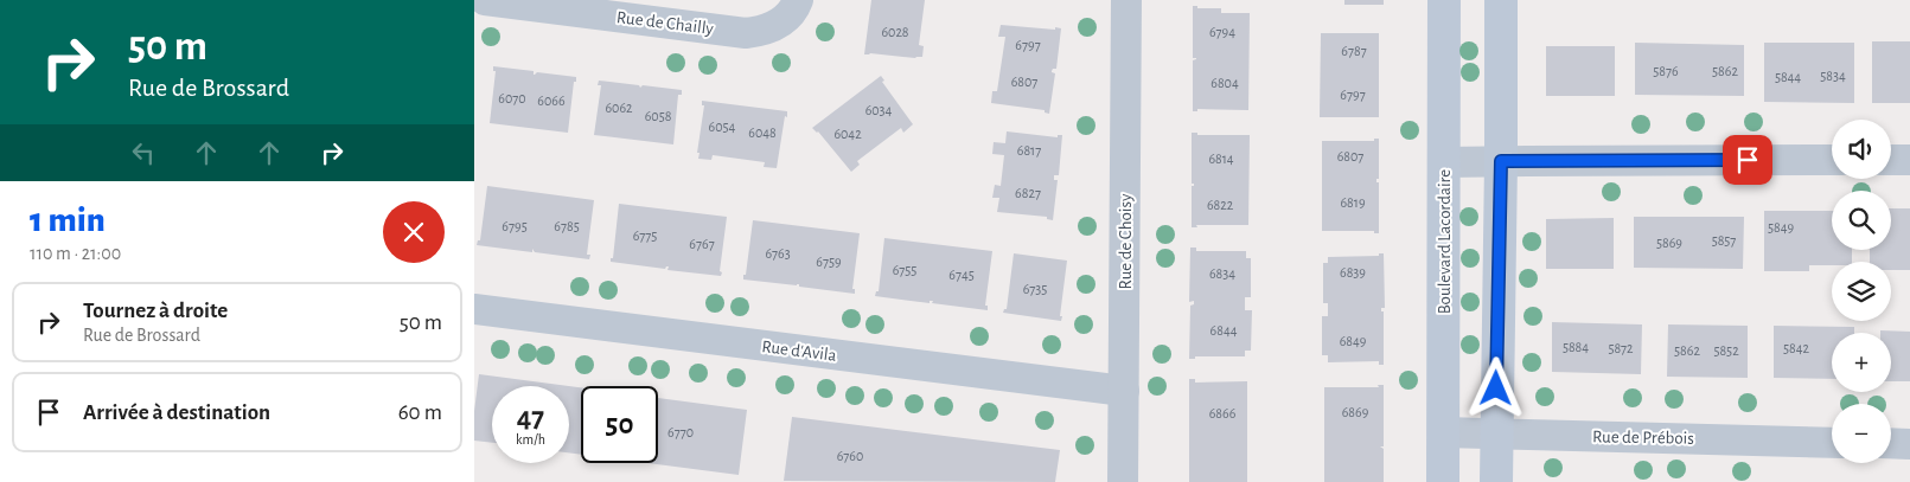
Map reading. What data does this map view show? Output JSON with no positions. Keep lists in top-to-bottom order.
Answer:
{
  "streets": {
    "main road": ["Boulevard Lacordaire"],
    "street": [
      "Rue de Chailly",
      "Rue de Choisy",
      "Rue d'Avila",
      "Rue de Prébois"
    ]
  },
  "crossings": [
    ["Rue de Choisy", "Rue d'Avila"],
    ["Boulevard Lacordaire", "Rue de Prébois"]
  ],
  "house_numbers": [
    "6028",
    "6794",
    "6797",
    "6787",
    "5876",
    "5862",
    "5834",
    "5844",
    "6807",
    "6804",
    "6797",
    "6070",
    "6066",
    "6062",
    "6034",
    "6058",
    "6054",
    "6048",
    "6042",
    "6817",
    "6807",
    "6814",
    "6827",
    "6819",
    "6822",
    "6795",
    "6785",
    "5849",
    "6775",
    "5857",
    "5869",
    "6767",
    "6763",
    "6759",
    "6755",
    "6839",
    "6834",
    "6745",
    "6735",
    "6844",
    "6849",
    "5884",
    "5872",
    "5842",
    "5862",
    "5852",
    "6869",
    "6866",
    "6770",
    "6760"
  ],
  "page": {
    "turn": ["50 m", "Rue de Brossard"],
    "map_buttons": ["+", "−"],
    "heading": ["1 min", "110 m · 21:00"],
    "list": [
      {
        "name": "Tournez à droite",
        "note": "Rue de Brossard",
        "value": "50 m"
      },
      {
        "name": "Arrivée à destination",
        "value": "60 m"
      }
    ],
    "speed": "47 km/h",
    "limit": "50"
  }
}
